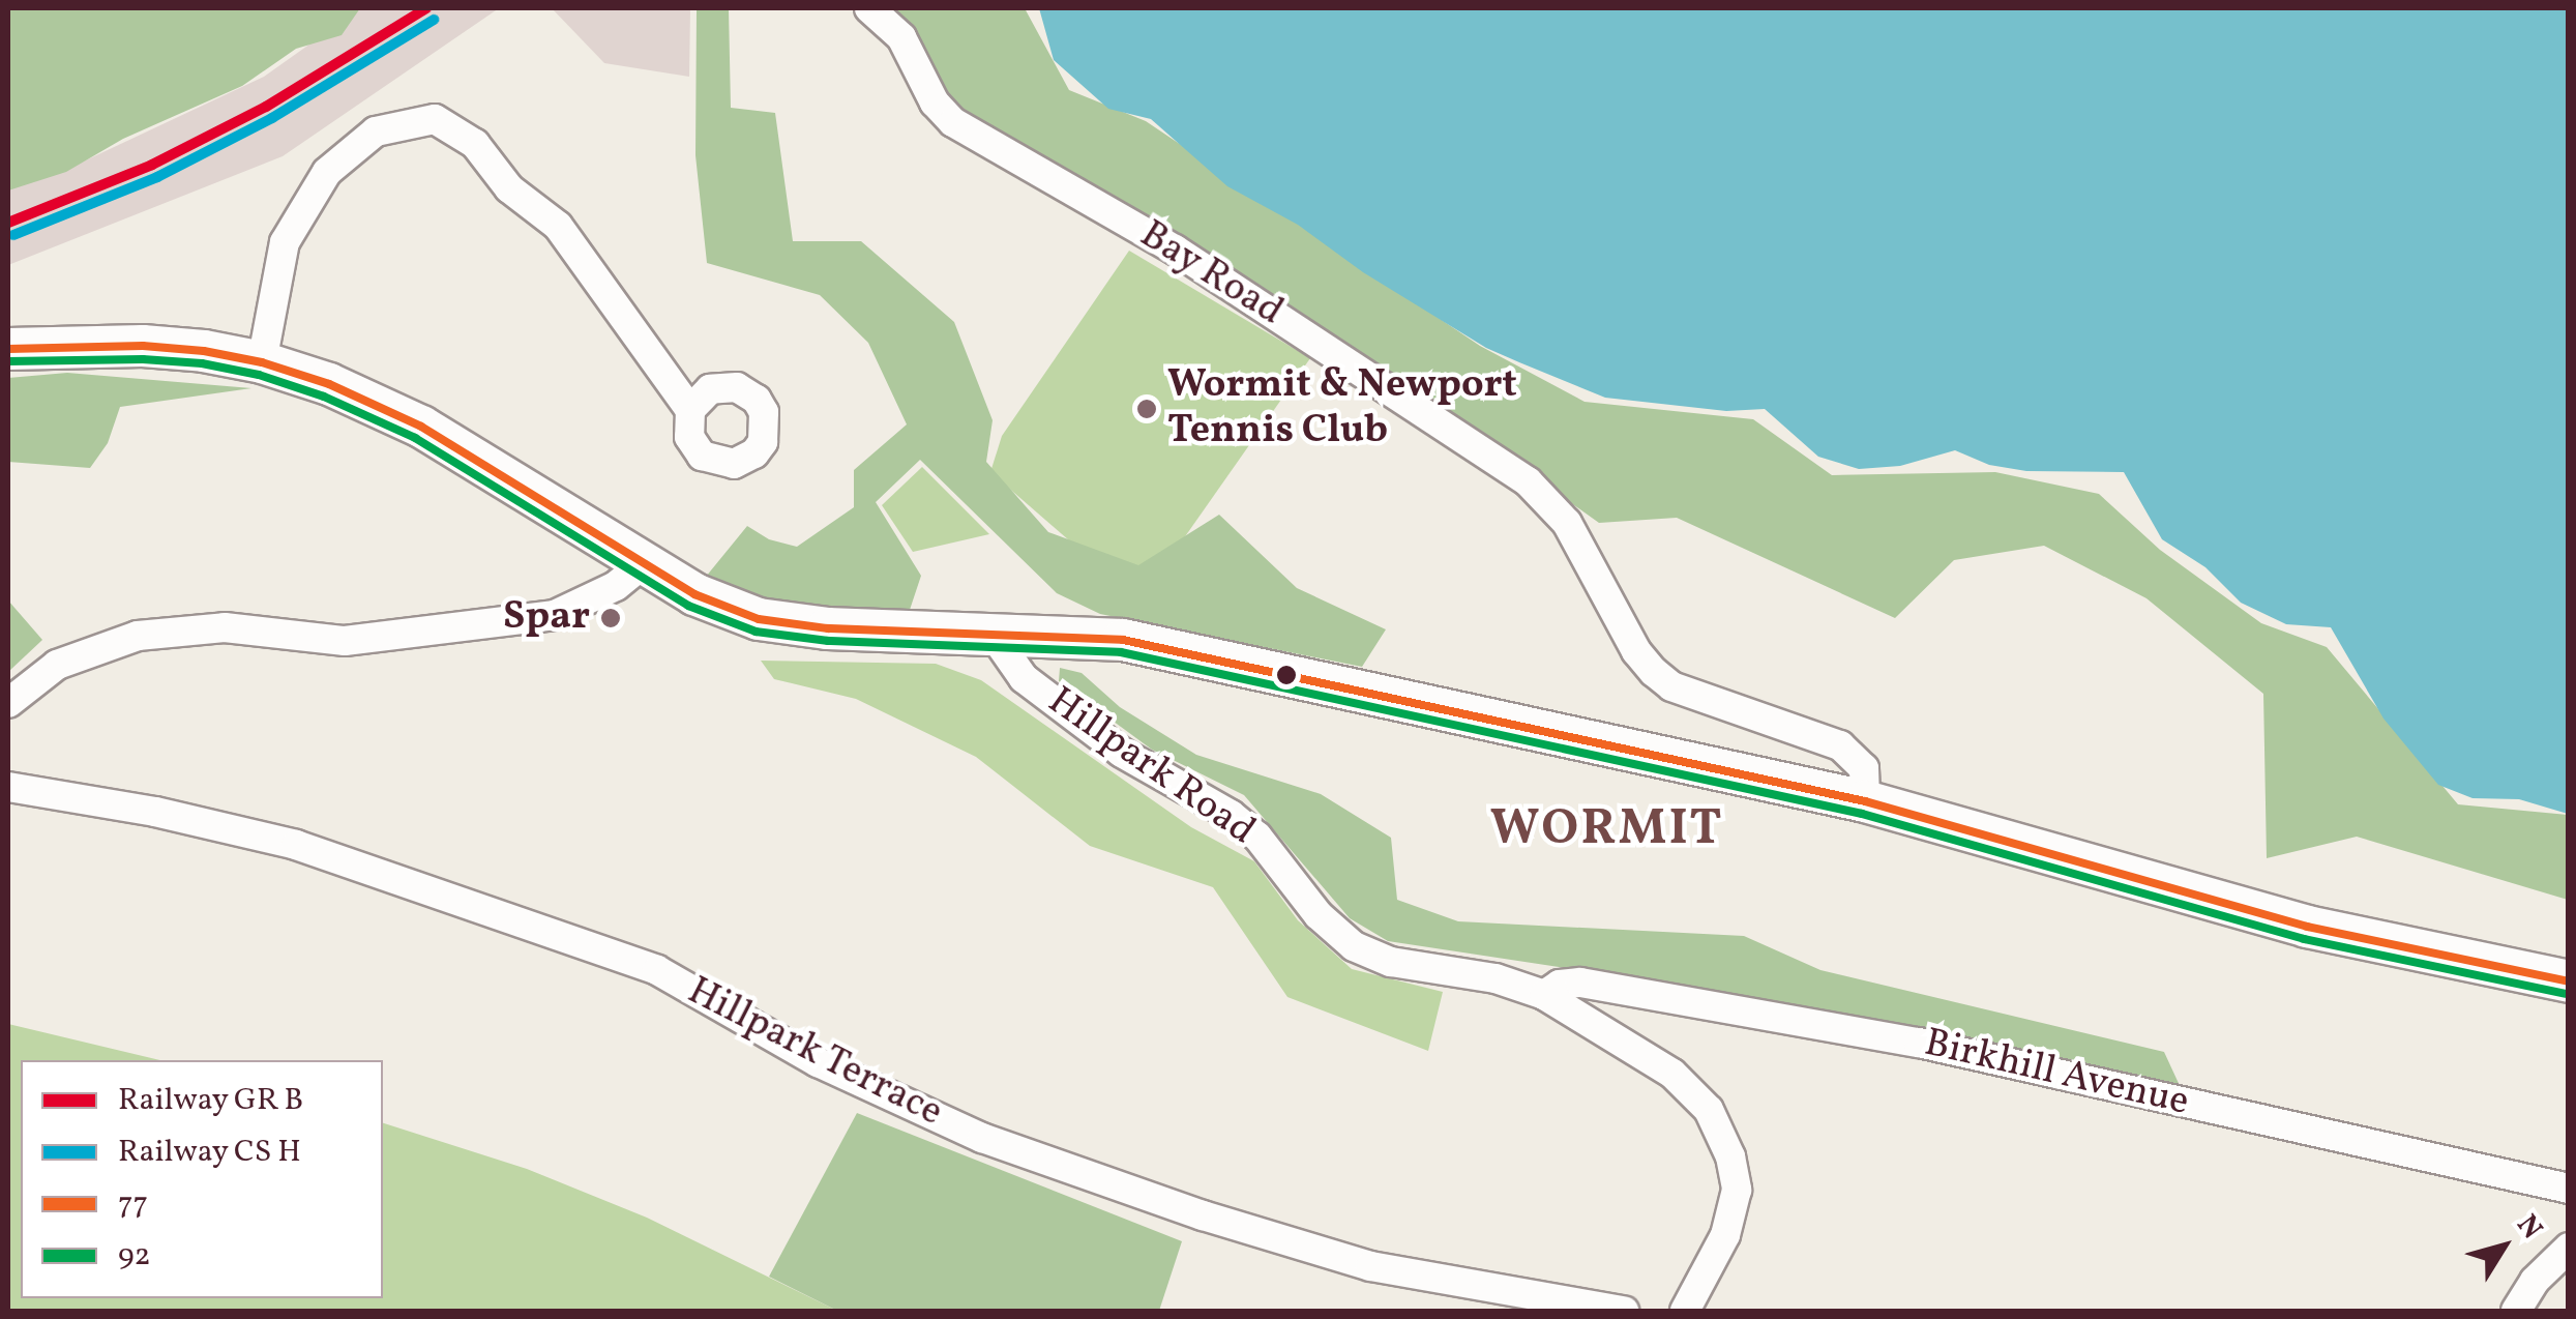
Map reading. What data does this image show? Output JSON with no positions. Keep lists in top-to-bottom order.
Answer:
{
  "streets": {
    "street": [
      "Bay Road",
      "Hillpark Road",
      "Hillpark Terrace",
      "Birkhill Avenue"
    ]
  },
  "crossings": [
    ["Hillpark Road", "Birkhill Avenue"]
  ],
  "districts": ["WORMIT"],
  "places": ["Wormit & Newport Tennis Club", "Spar"],
  "lines": ["transit line 77", "transit line 92"],
  "legend": [
    "Railway GR B",
    "Railway CS H",
    "77",
    "92"
  ],
  "north": "top right"
}
